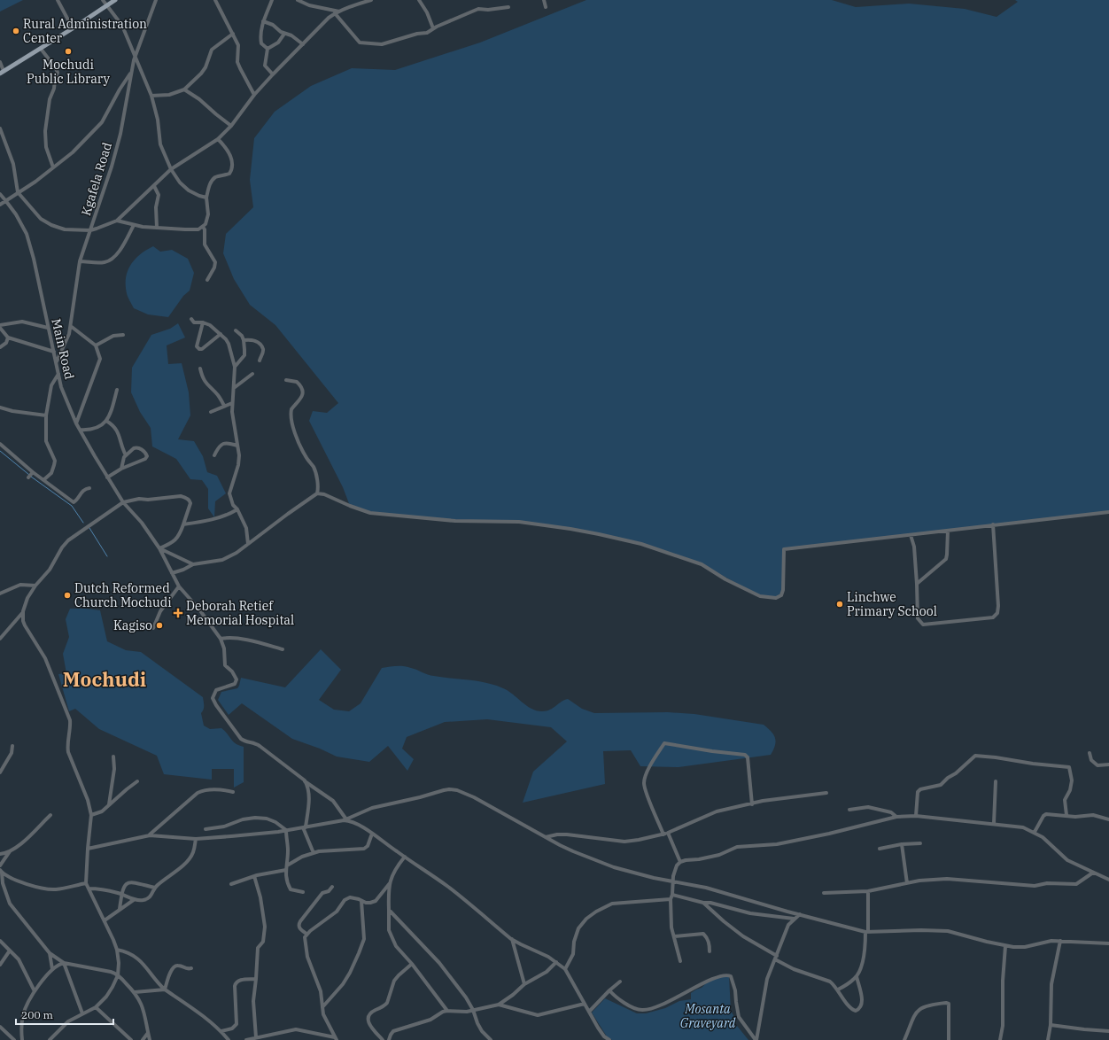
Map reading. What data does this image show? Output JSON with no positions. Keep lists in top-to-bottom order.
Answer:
{
  "streets": {
    "street": ["Kgafela Road", "Main Road"]
  },
  "crossings": [
    ["Kgafela Road", "Main Road"]
  ],
  "districts": ["Mochudi"],
  "parks": ["Mosanta Graveyard"],
  "places": {
    "other": [
      "Rural Administration Center",
      "Mochudi Public Library",
      "Dutch Reformed Church Mochudi",
      "Linchwe Primary School",
      "Kagiso"
    ],
    "health": ["Deborah Retief Memorial Hospital"]
  },
  "scale_bar": "200 m"
}
